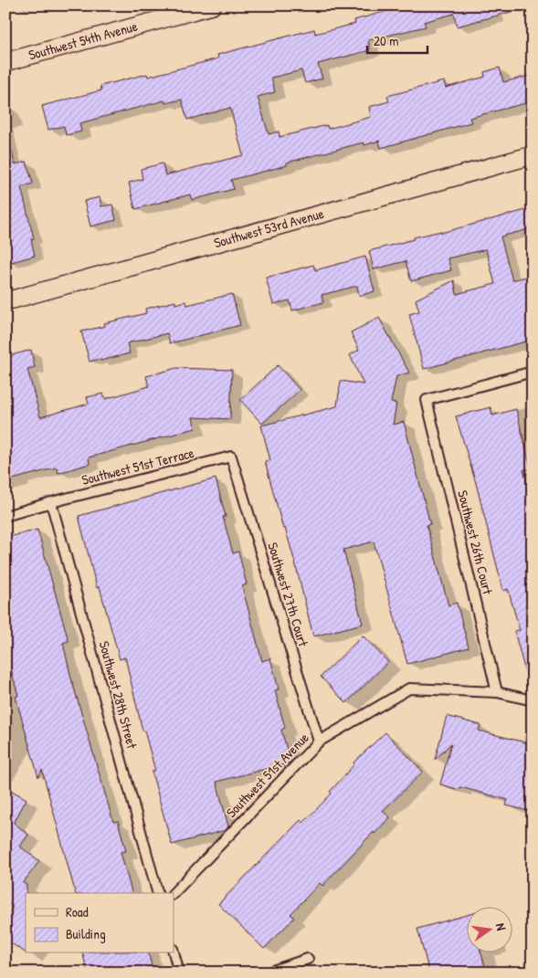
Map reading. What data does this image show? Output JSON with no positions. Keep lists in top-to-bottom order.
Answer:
{
  "streets": {
    "street": ["Southwest 54th Avenue", "Southwest 53rd Avenue"],
    "lane": [
      "Southwest 51st Terrace",
      "Southwest 26th Court",
      "Southwest 27th Court",
      "Southwest 28th Street",
      "Southwest 51st Avenue"
    ]
  },
  "crossings": [
    ["Southwest 51st Terrace", "Southwest 27th Court"],
    ["Southwest 51st Terrace", "Southwest 28th Street"],
    ["Southwest 26th Court", "Southwest 51st Avenue"],
    ["Southwest 27th Court", "Southwest 51st Avenue"]
  ],
  "legend": ["Road", "Building"],
  "scale_bar": "20 m",
  "north": "right"
}
